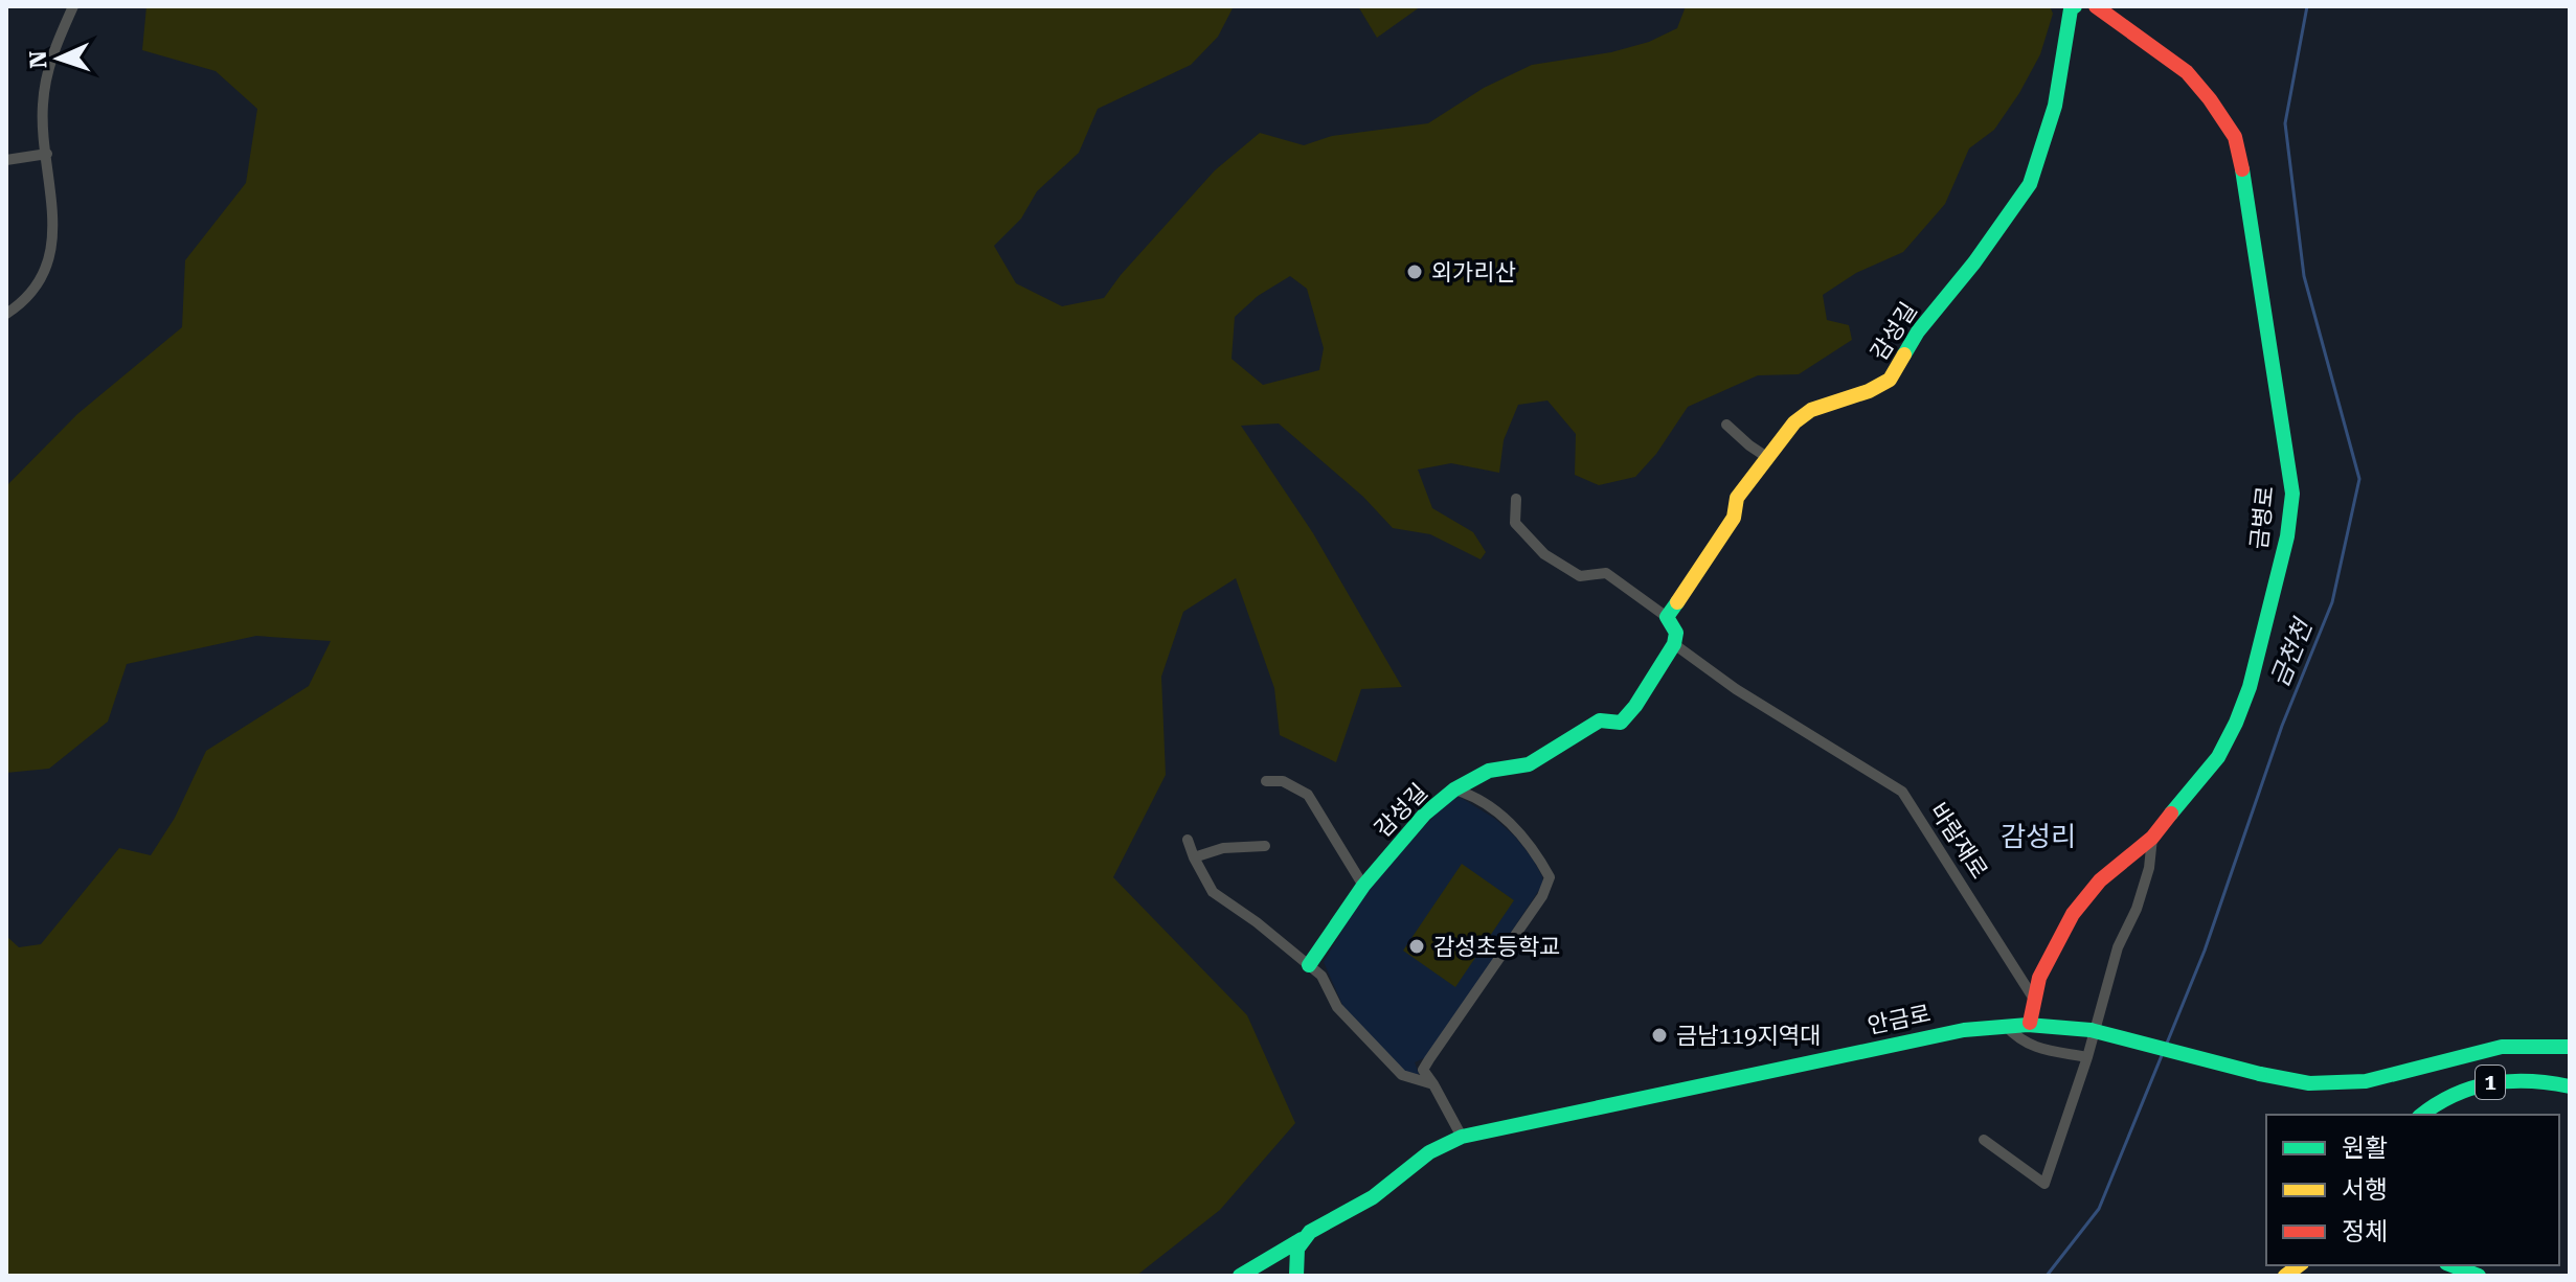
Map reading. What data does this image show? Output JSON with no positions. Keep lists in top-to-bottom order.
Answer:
{
  "streets": {
    "main road": [
      "감성길",
      "금병로",
      "안금로",
      "1"
    ],
    "street": ["바람재로"]
  },
  "crossings": [
    ["감성길", "바람재로"],
    ["금병로", "바람재로"],
    ["금병로", "안금로"]
  ],
  "districts": ["감성리"],
  "water": ["금천천"],
  "places": ["외가리산", "감성초등학교", "금남119지역대"],
  "legend": ["원활", "서행", "정체"],
  "north": "left"
}
